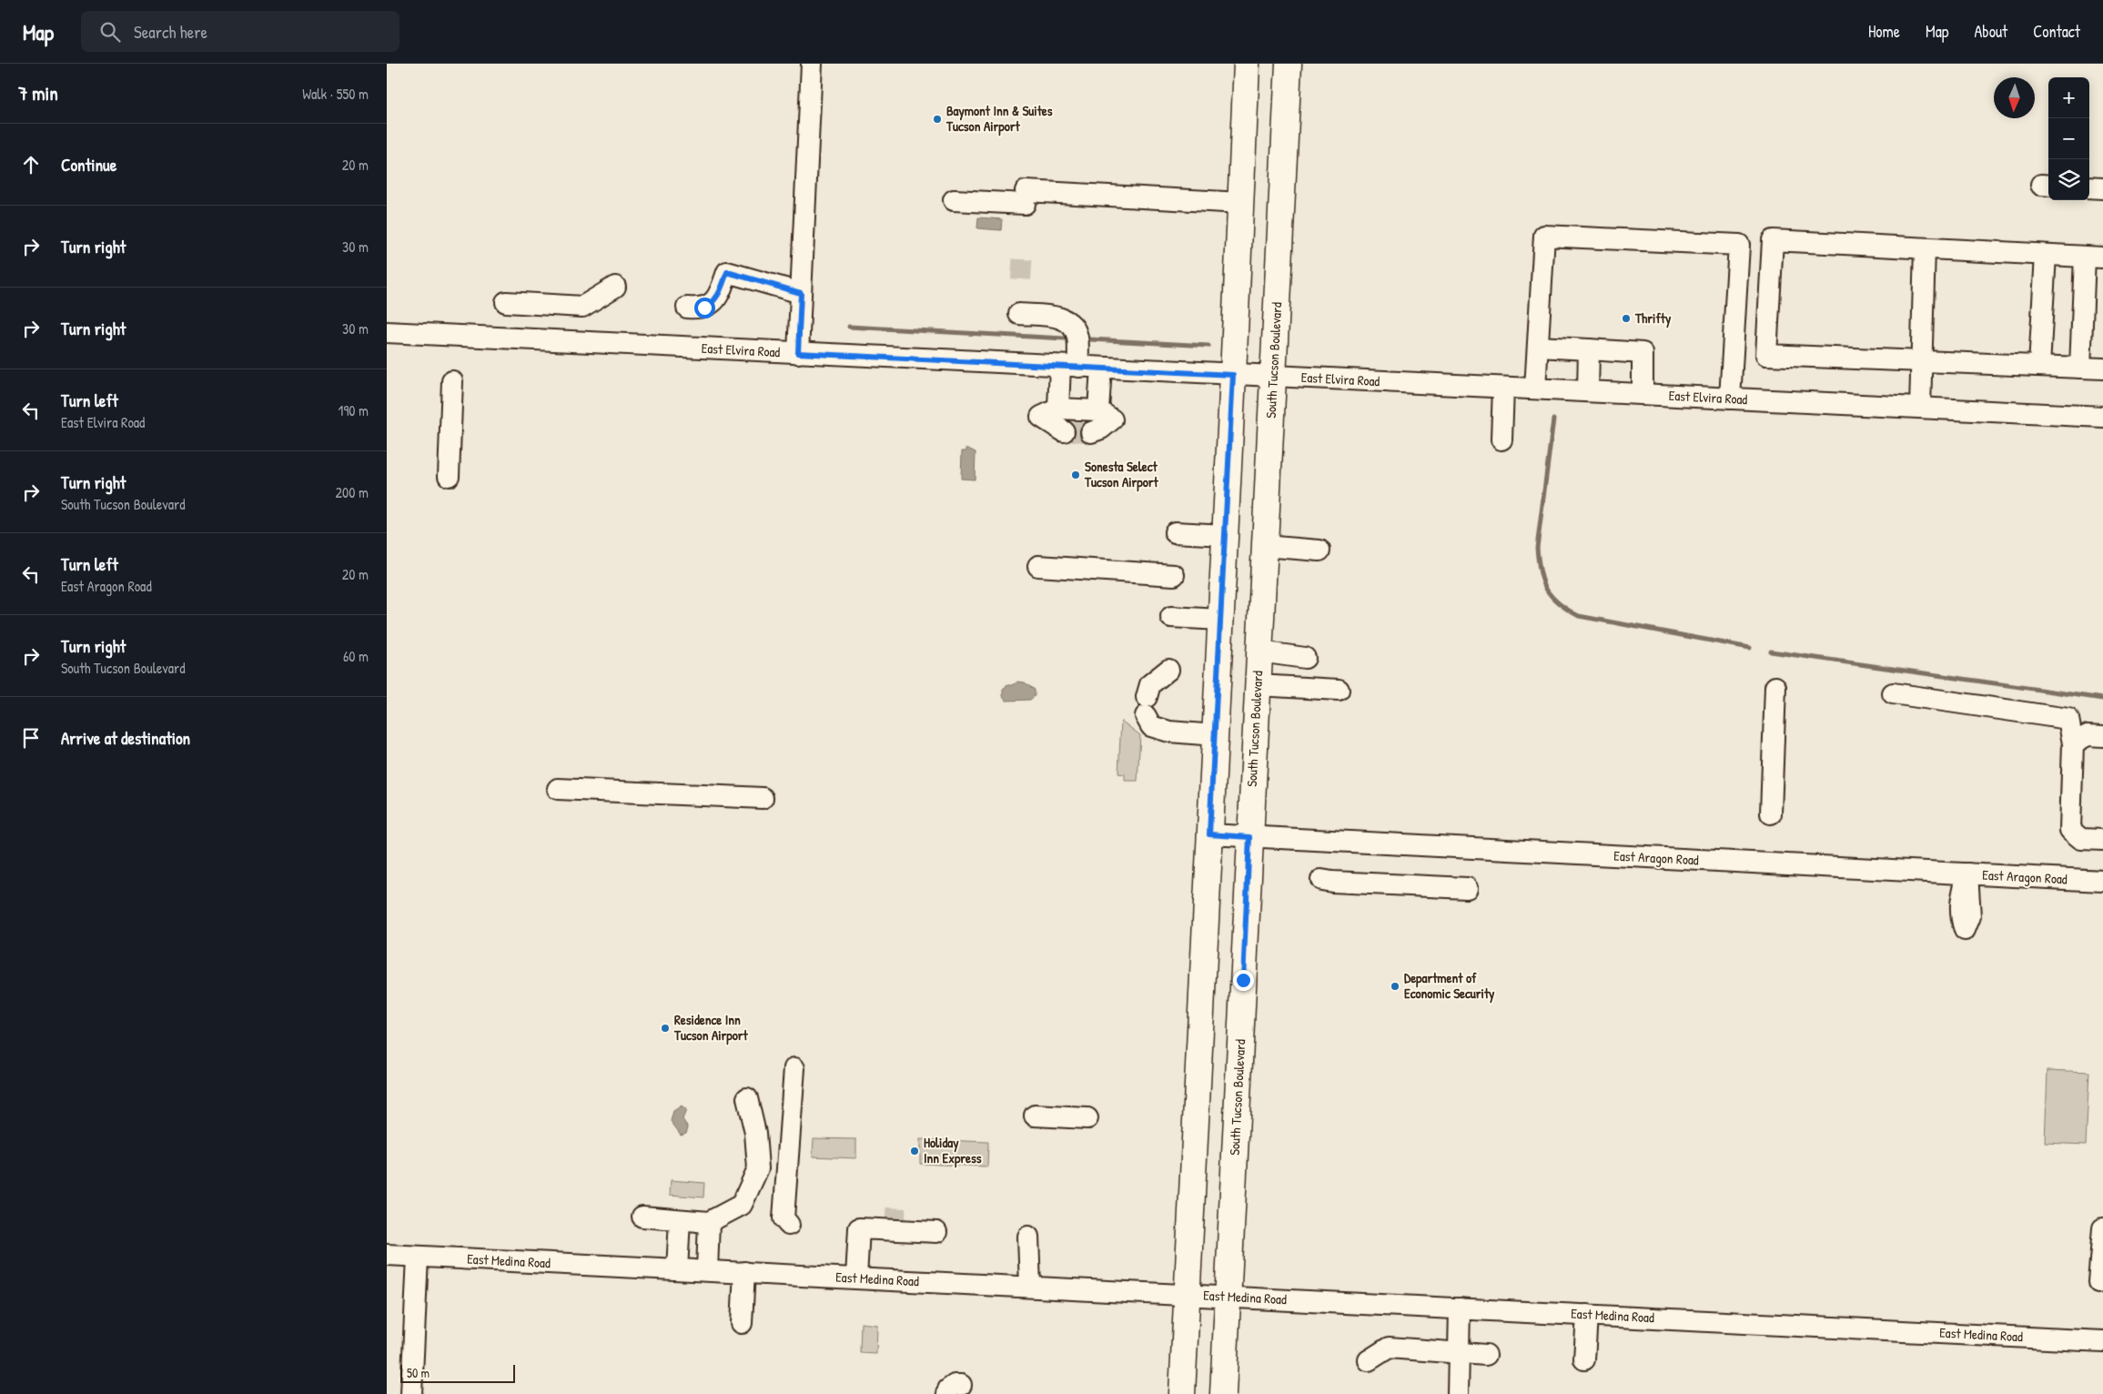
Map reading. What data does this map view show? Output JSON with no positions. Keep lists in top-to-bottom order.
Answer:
{
  "streets": {
    "main road": ["South Tucson Boulevard"],
    "street": ["East Elvira Road", "East Aragon Road", "East Medina Road"]
  },
  "crossings": [
    ["East Elvira Road", "South Tucson Boulevard"],
    ["South Tucson Boulevard", "East Aragon Road"],
    ["South Tucson Boulevard", "East Medina Road"]
  ],
  "places": [
    "Baymont Inn & Suites Tucson Airport",
    "Thrifty",
    "Sonesta Select Tucson Airport",
    "Department of Economic Security",
    "Residence Inn Tucson Airport",
    "Holiday Inn Express"
  ],
  "scale_bar": "50 m",
  "north": "bottom",
  "page": {
    "header": "Map",
    "search": "Search here",
    "nav": [
      "Home",
      "Map",
      "About",
      "Contact"
    ],
    "heading": ["7 min", "Walk · 550 m"],
    "map_buttons": ["+", "−"],
    "list": [
      ["Continue", "20 m"],
      ["Turn right", "30 m"],
      ["Turn right", "30 m"],
      ["Turn left", "East Elvira Road", "190 m"],
      ["Turn right", "South Tucson Boulevard", "200 m"],
      ["Turn left", "East Aragon Road", "20 m"],
      ["Turn right", "South Tucson Boulevard", "60 m"],
      "Arrive at destination"
    ],
    "scale": "50 m"
  }
}
